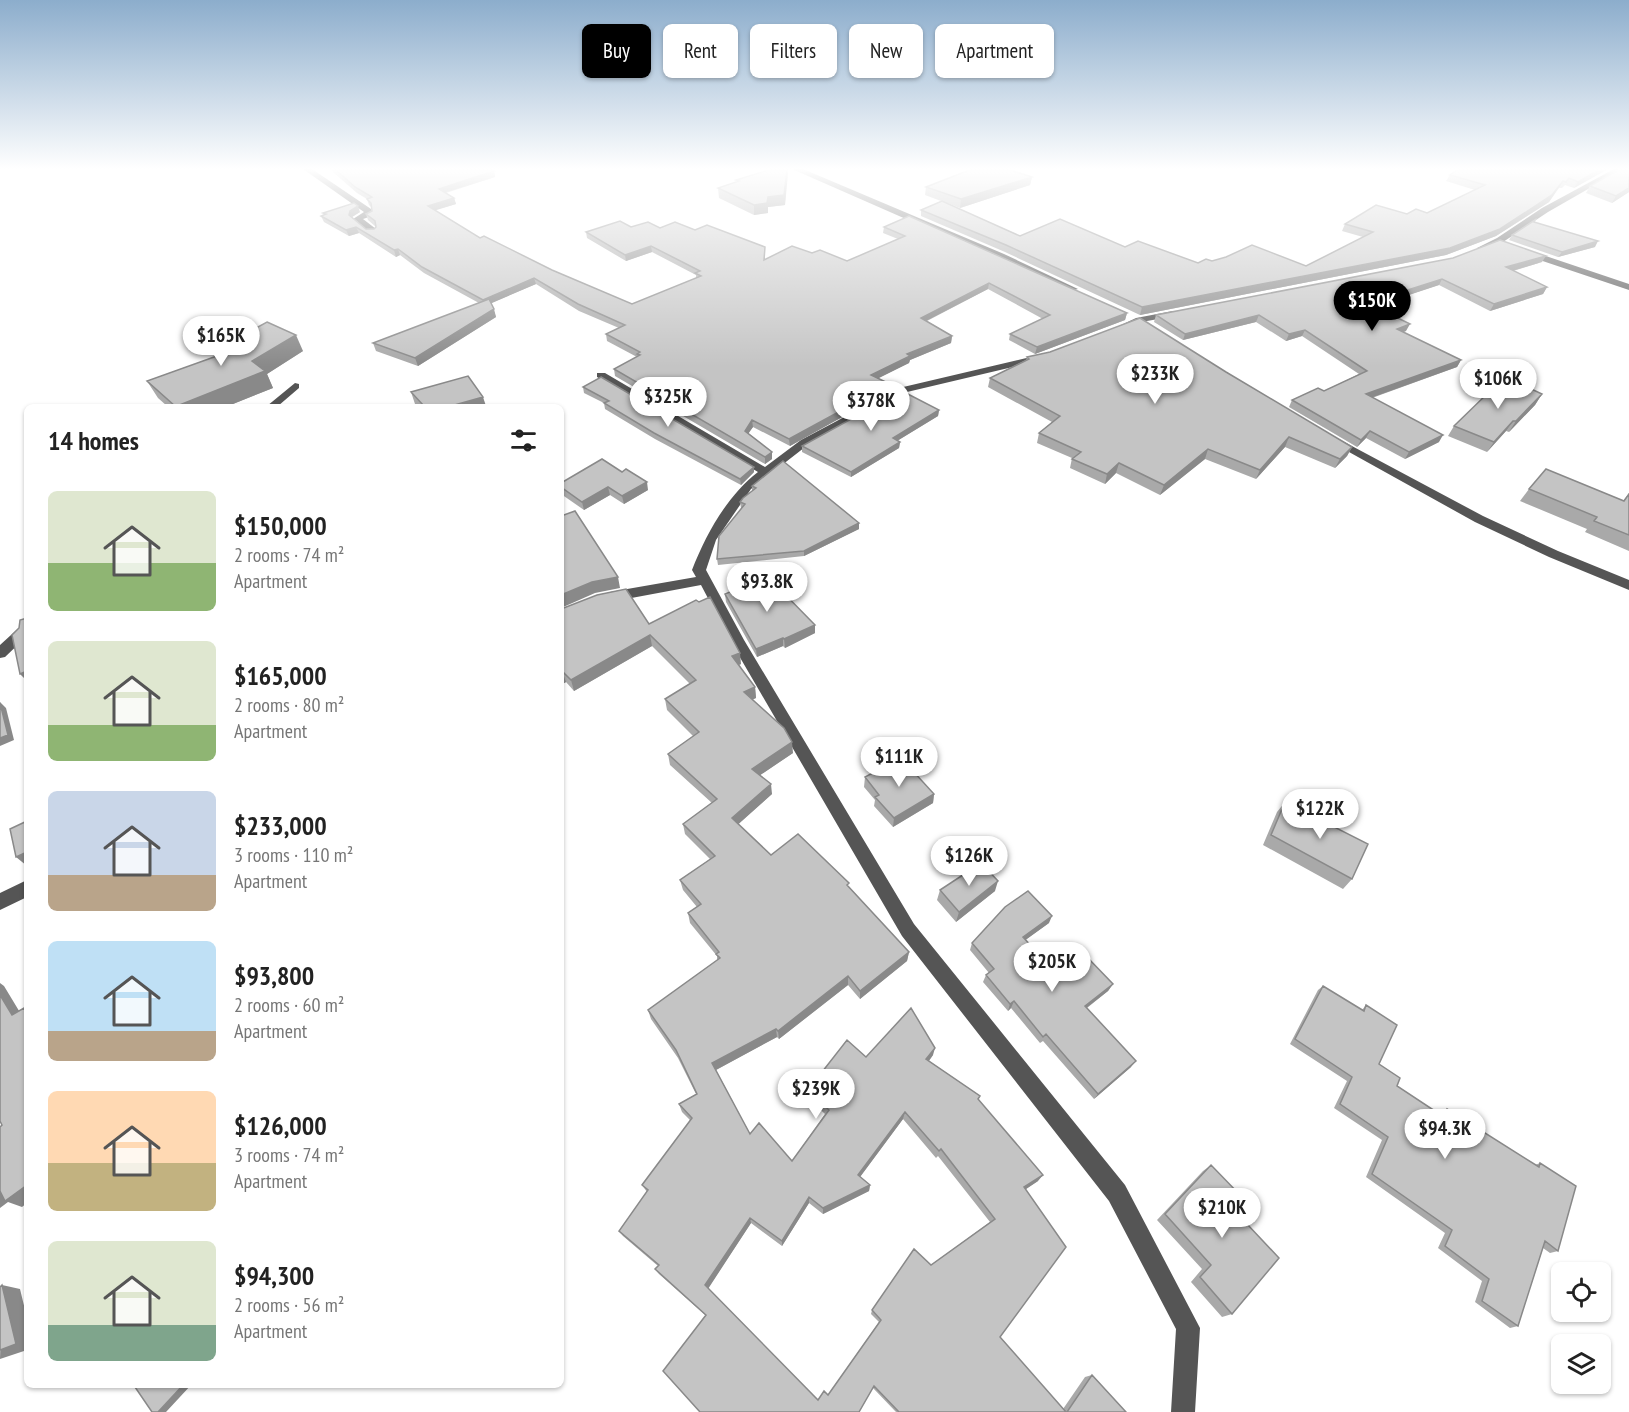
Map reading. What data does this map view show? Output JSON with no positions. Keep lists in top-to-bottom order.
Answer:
{
  "page": {
    "chip": [
      "Buy",
      "Rent",
      "Filters",
      "New",
      "Apartment"
    ],
    "price": [
      "$150K",
      "$165K",
      "$233K",
      "$106K",
      "$325K",
      "$378K",
      "$93.8K",
      "$111K",
      "$122K",
      "$126K",
      "$205K",
      "$239K",
      "$94.3K",
      "$210K"
    ],
    "heading": "14 homes",
    "list": [
      {
        "name": "$150,000",
        "note": "2 rooms · 74 m² · Apartment"
      },
      {
        "name": "$165,000",
        "note": "2 rooms · 80 m² · Apartment"
      },
      {
        "name": "$233,000",
        "note": "3 rooms · 110 m² · Apartment"
      },
      {
        "name": "$93,800",
        "note": "2 rooms · 60 m² · Apartment"
      },
      {
        "name": "$126,000",
        "note": "3 rooms · 74 m² · Apartment"
      },
      {
        "name": "$94,300",
        "note": "2 rooms · 56 m² · Apartment"
      }
    ]
  }
}
